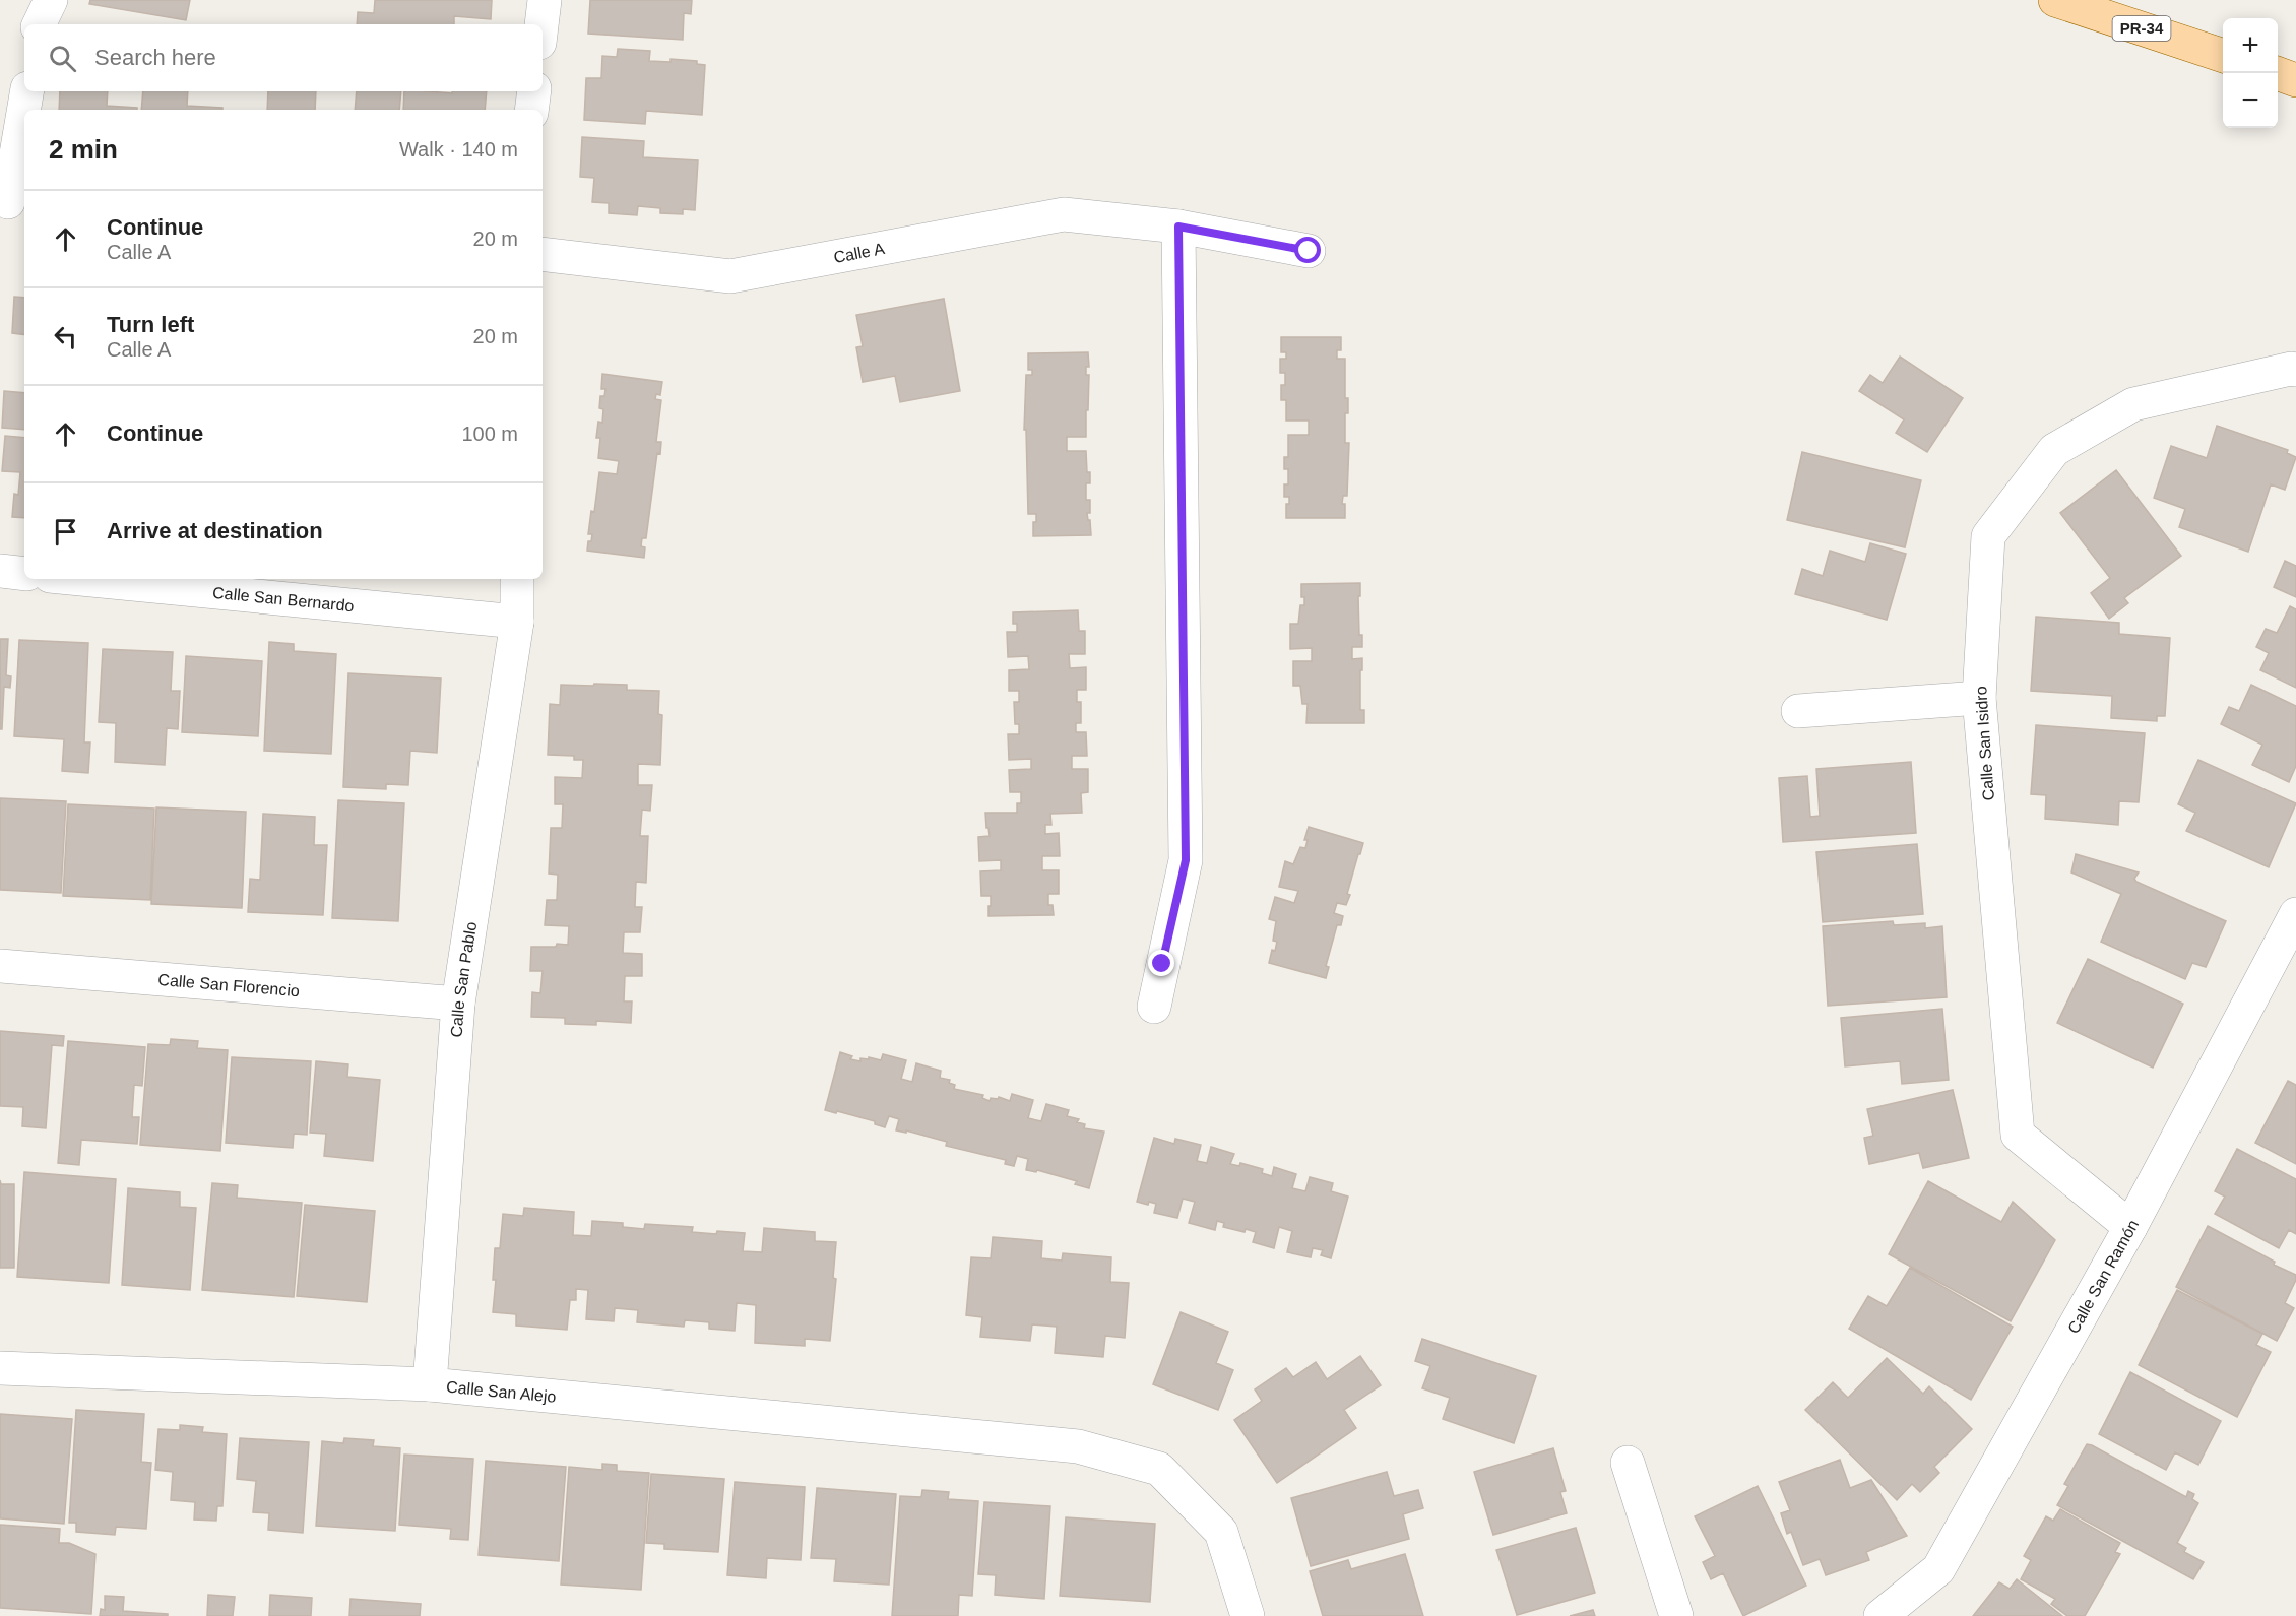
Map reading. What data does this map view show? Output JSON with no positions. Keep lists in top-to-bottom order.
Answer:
{
  "streets": {
    "main road": ["PR-34"],
    "street": [
      "Calle A",
      "Calle San Bernardo",
      "Calle San Isidro",
      "Calle San Pablo",
      "Calle San Florencio",
      "Calle San Ramón",
      "Calle San Alejo"
    ]
  },
  "crossings": [
    ["Calle San Bernardo", "Calle San Pablo"],
    ["Calle San Isidro", "Calle San Ramón"],
    ["Calle San Pablo", "Calle San Florencio"],
    ["Calle San Pablo", "Calle San Alejo"]
  ],
  "page": {
    "map_buttons": ["+", "−"],
    "search": "Search here",
    "heading": ["2 min", "Walk · 140 m"],
    "list": [
      ["Continue", "Calle A", "20 m"],
      ["Turn left", "Calle A", "20 m"],
      ["Continue", "100 m"],
      "Arrive at destination"
    ]
  }
}
